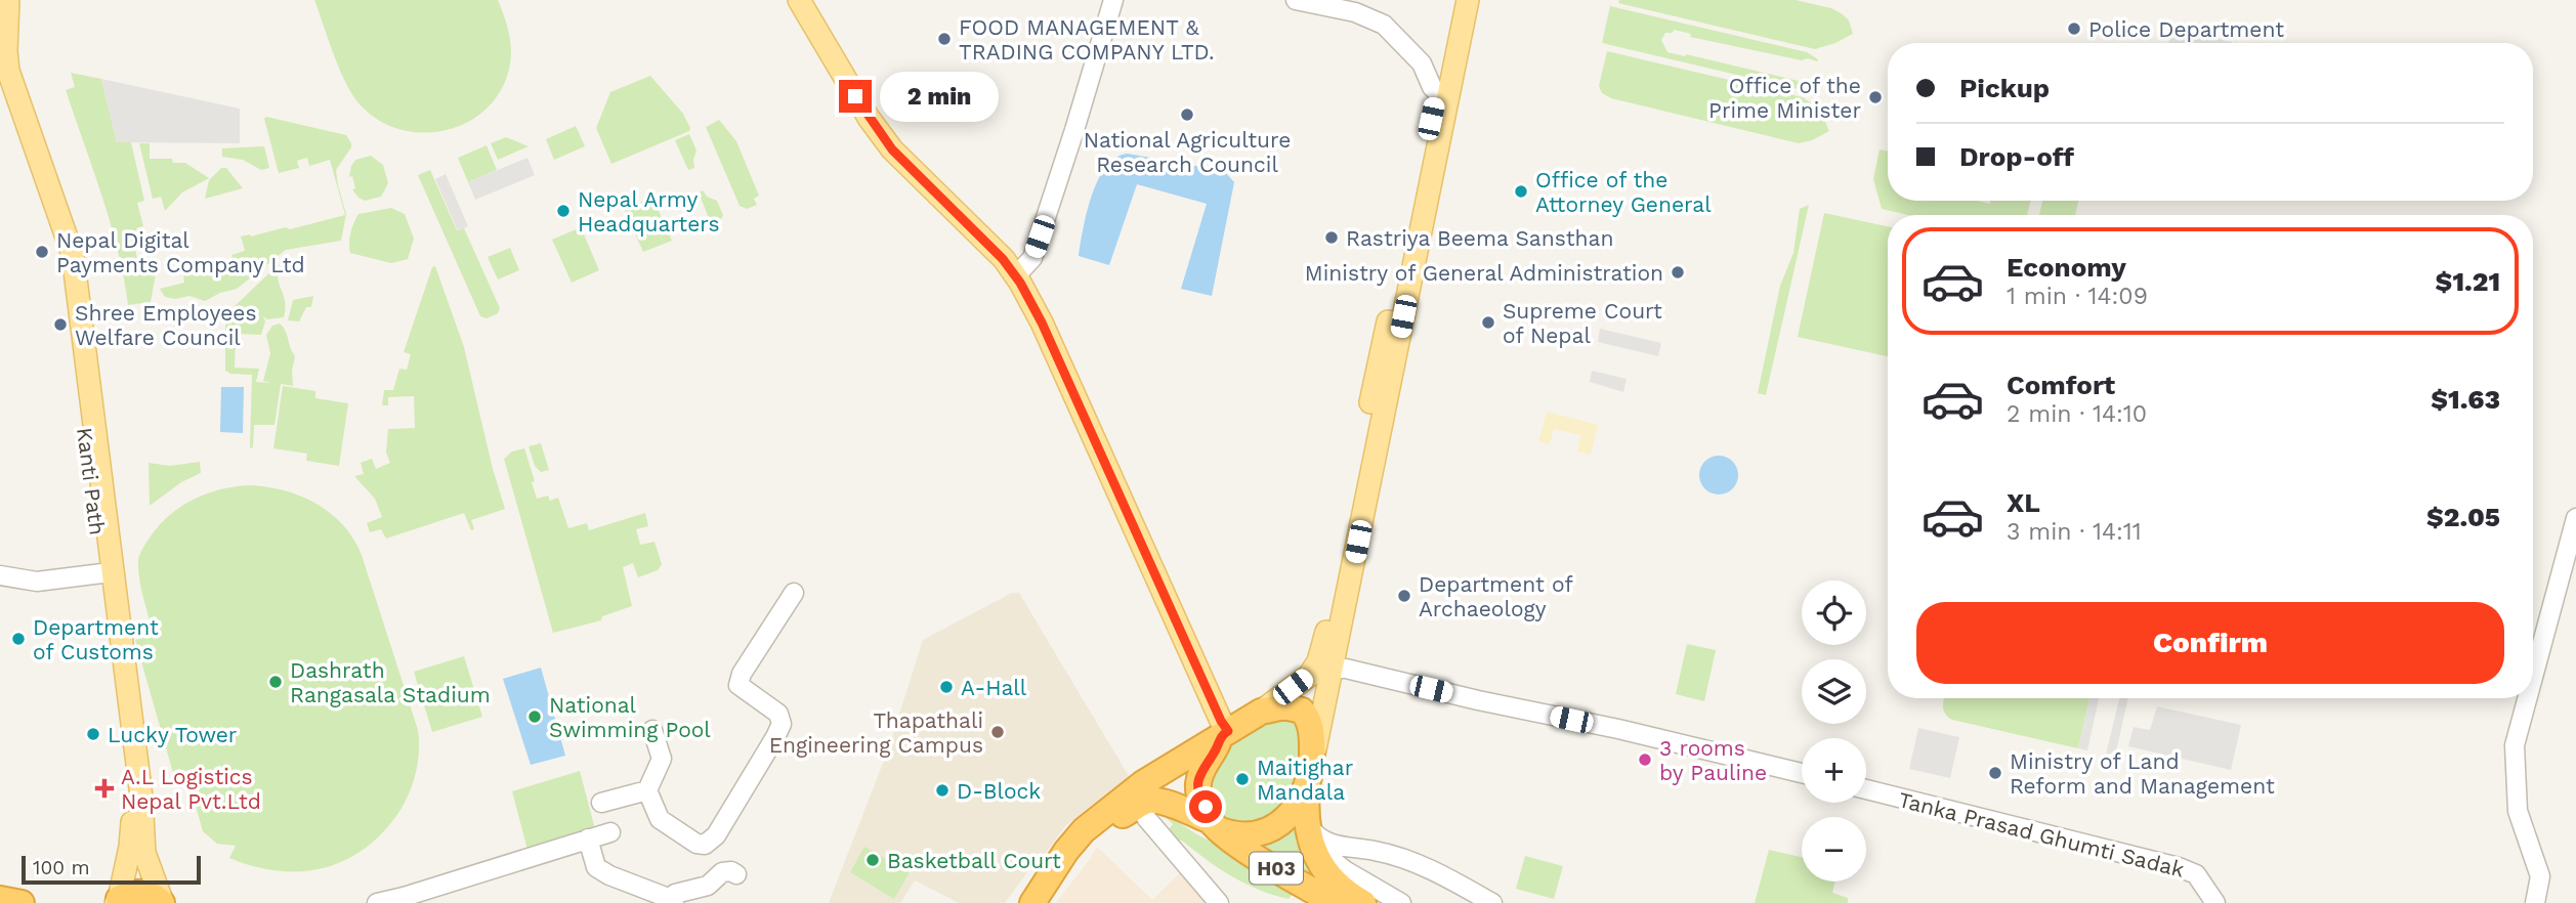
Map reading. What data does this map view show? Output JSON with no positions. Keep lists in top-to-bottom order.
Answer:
{
  "streets": {
    "highway": ["H03"],
    "main road": ["Kanti Path"],
    "street": ["Tanka Prasad Ghumti Sadak"]
  },
  "places": {
    "other": [
      "Police Department",
      "FOOD MANAGEMENT & TRADING COMPANY LTD.",
      "Office of the Prime Minister",
      "National Agriculture Research Council",
      "Office of the Attorney General",
      "Nepal Army Headquarters",
      "Rastriya Beema Sansthan",
      "Nepal Digital Payments Company Ltd",
      "Ministry of General Administration",
      "Supreme Court of Nepal",
      "Shree Employees Welfare Council",
      "Department of Archaeology",
      "Department of Customs",
      "Dashrath Rangasala Stadium",
      "A-Hall",
      "National Swimming Pool",
      "Thapathali Engineering Campus",
      "Lucky Tower",
      "3 rooms by Pauline",
      "Ministry of Land Reform and Management",
      "Maitighar Mandala",
      "D-Block",
      "Basketball Court"
    ],
    "health": ["A.L Logistics Nepal Pvt.Ltd"]
  },
  "scale_bar": "100 m",
  "page": {
    "banner": ["Pickup", "Drop-off"],
    "bubble": "2 min",
    "list": [
      {
        "name": "Economy",
        "note": "1 min · 14:09",
        "value": "$1.21"
      },
      {
        "name": "Comfort",
        "note": "2 min · 14:10",
        "value": "$1.63"
      },
      {
        "name": "XL",
        "note": "3 min · 14:11",
        "value": "$2.05"
      }
    ],
    "map_buttons": ["+", "−"],
    "buttons": "Confirm",
    "scale": "100 m"
  }
}
